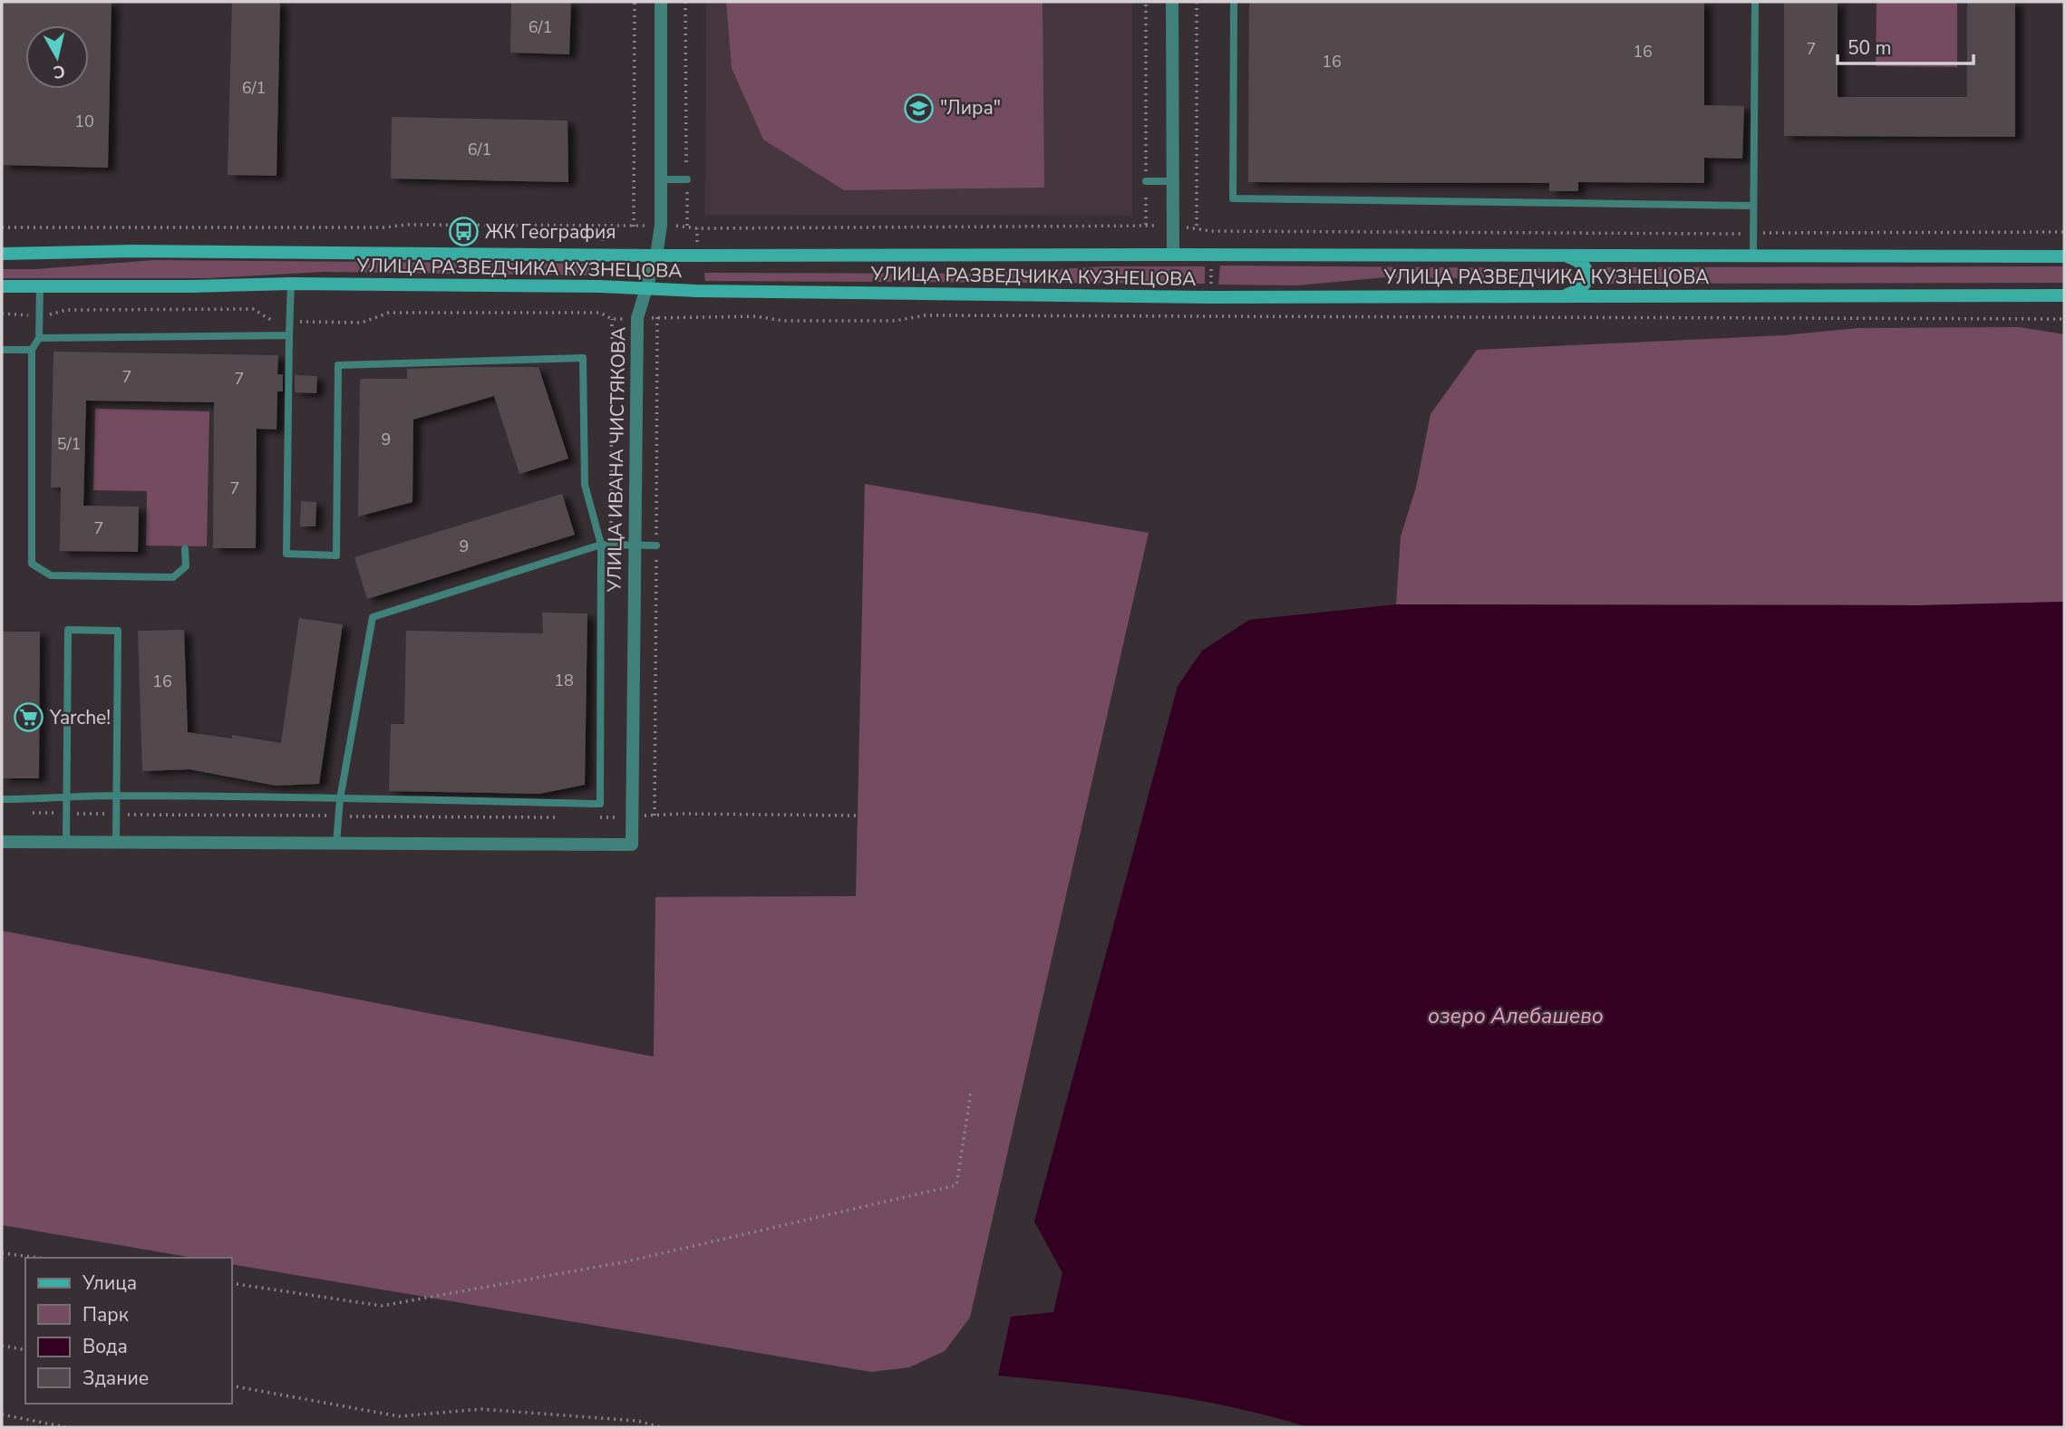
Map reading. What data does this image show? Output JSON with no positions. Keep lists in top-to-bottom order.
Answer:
{
  "streets": {
    "main road": ["УЛИЦА РАЗВЕДЧИКА КУЗНЕЦОВА"],
    "street": ["УЛИЦА ИВАНА ЧИСТЯКОВА"]
  },
  "crossings": [
    ["УЛИЦА РАЗВЕДЧИКА КУЗНЕЦОВА", "УЛИЦА ИВАНА ЧИСТЯКОВА"]
  ],
  "water": ["озеро Алебашево"],
  "places": {
    "school or university": ["\"Лира\""],
    "bus stop": ["ЖК География"],
    "supermarket": ["Yarche!"]
  },
  "house_numbers": [
    "6/1",
    "7",
    "16",
    "16",
    "6/1",
    "10",
    "6/1",
    "7",
    "7",
    "9",
    "5/1",
    "7",
    "7",
    "9",
    "18",
    "16"
  ],
  "legend": [
    "Улица",
    "Парк",
    "Вода",
    "Здание"
  ],
  "scale_bar": "50 m",
  "north": "bottom"
}
